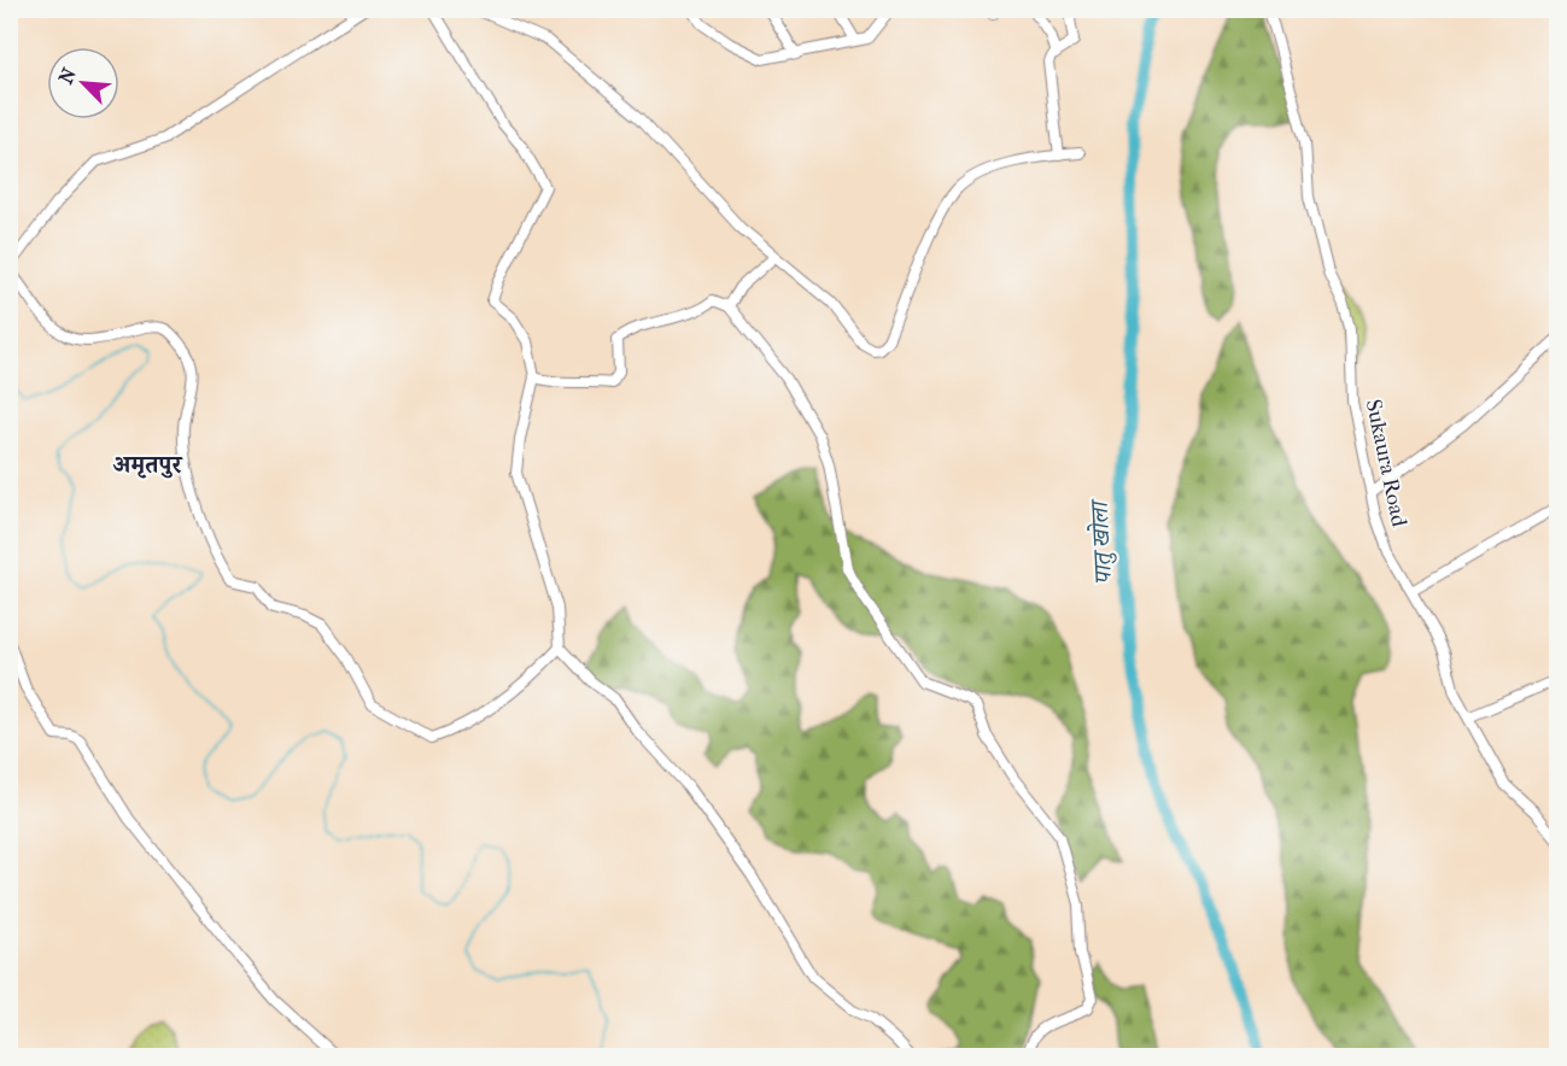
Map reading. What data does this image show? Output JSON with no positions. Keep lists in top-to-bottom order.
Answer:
{
  "streets": {
    "street": ["Sukaura Road"]
  },
  "districts": ["अमृतपुर"],
  "water": ["पातु खोला"],
  "north": "top left"
}
